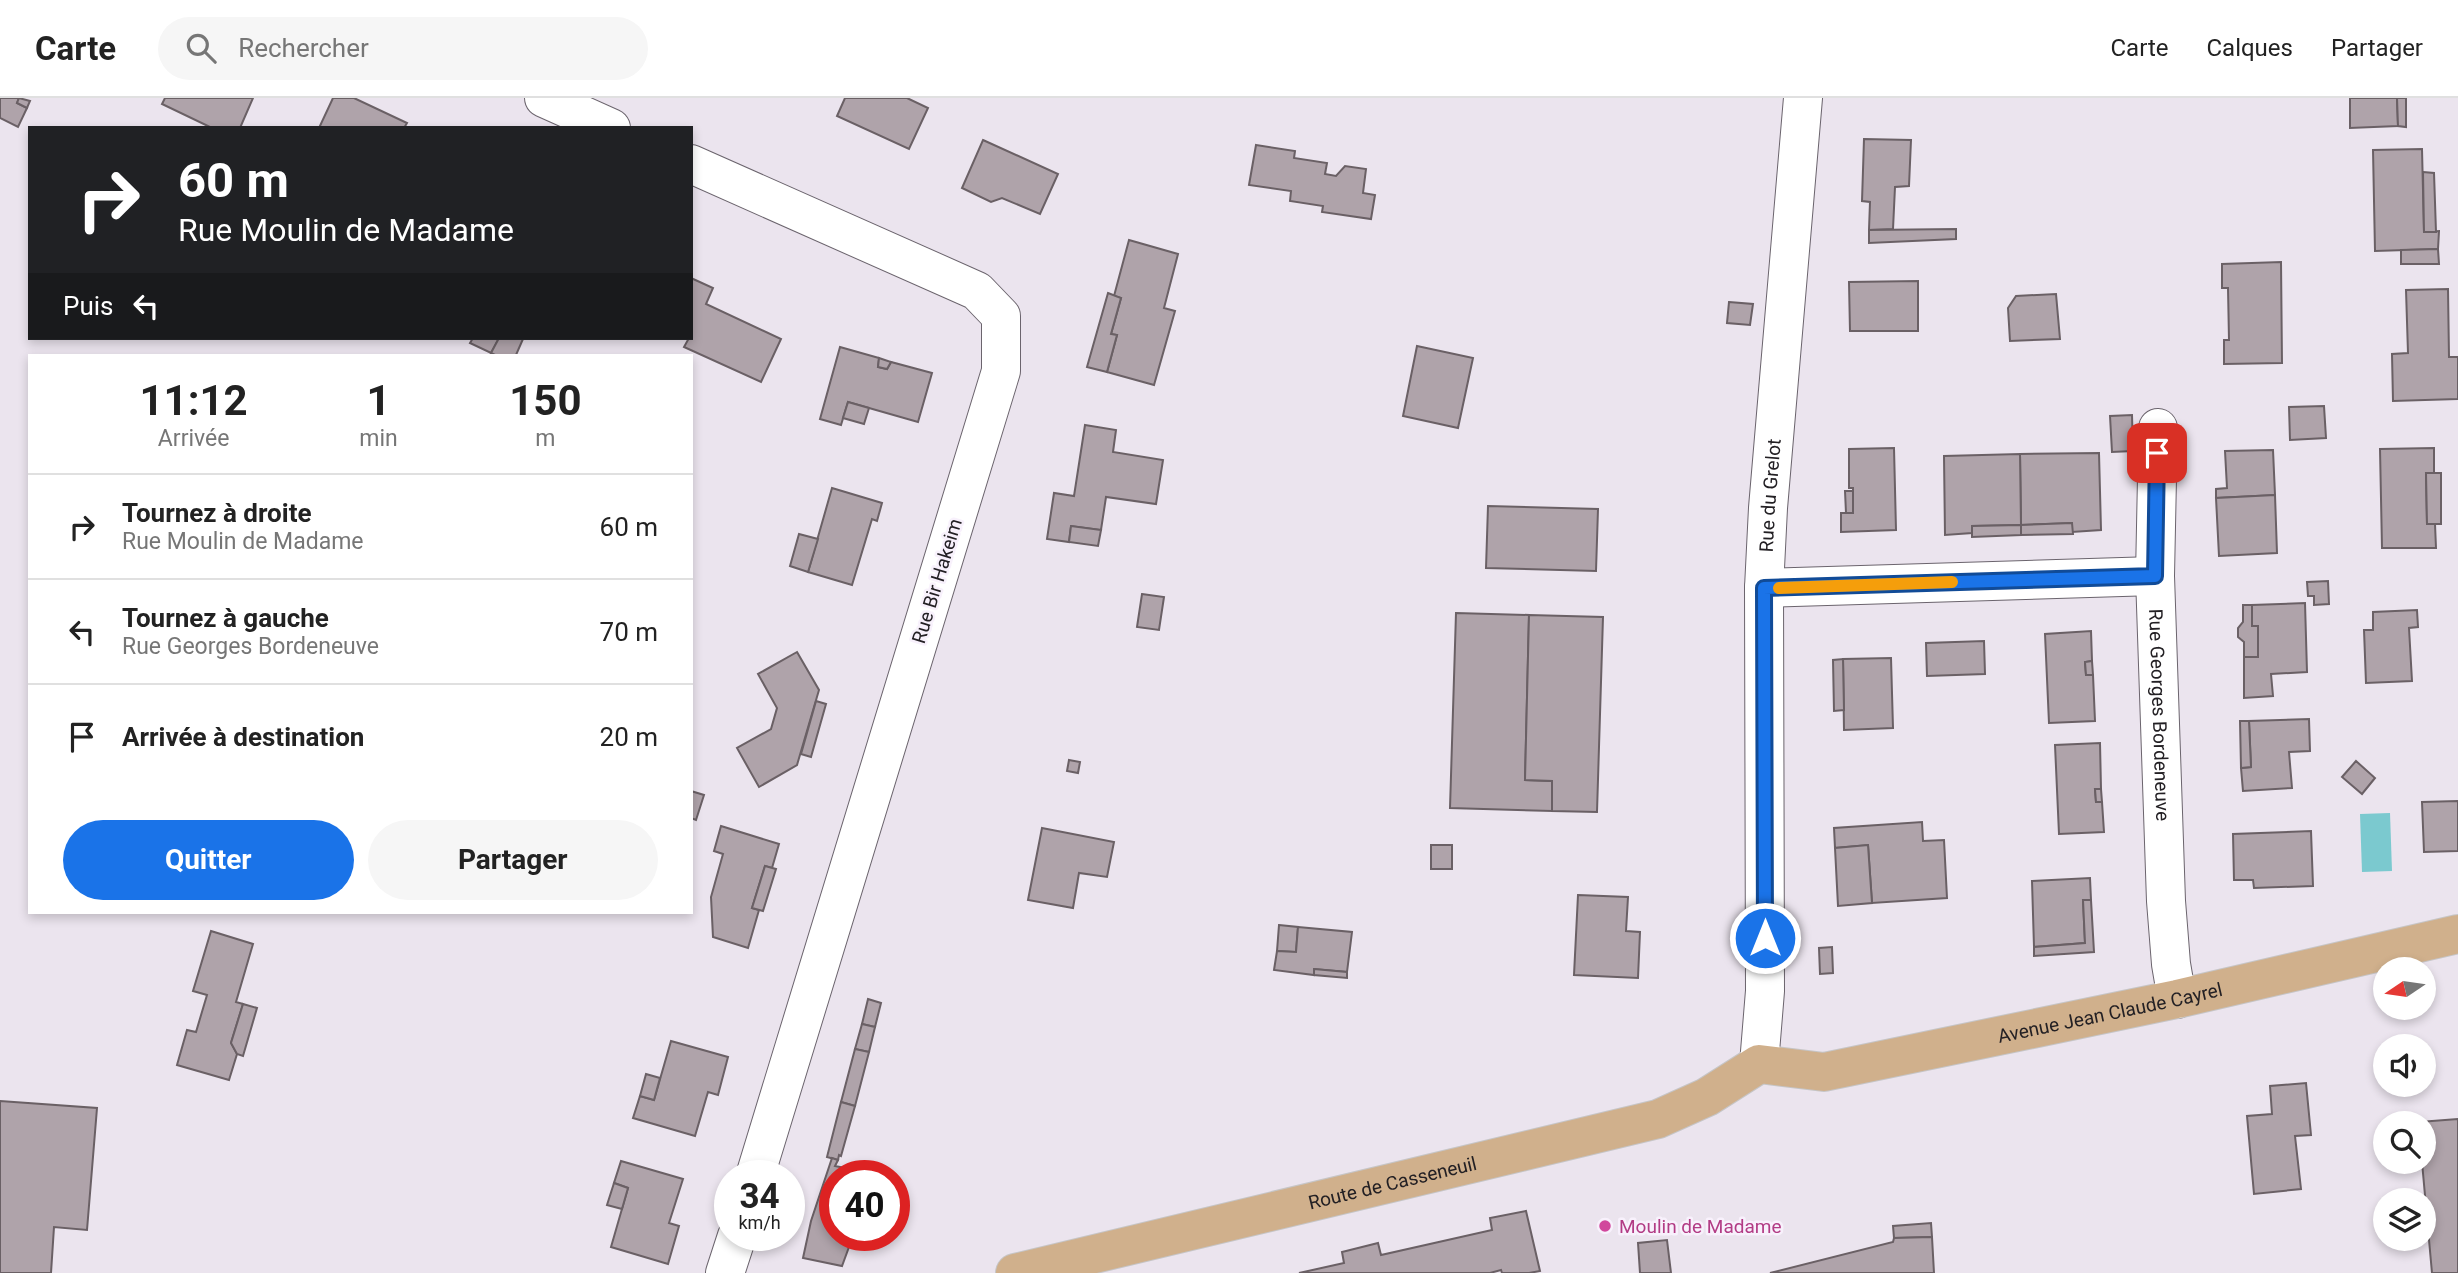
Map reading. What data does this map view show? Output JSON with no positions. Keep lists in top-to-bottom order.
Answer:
{
  "streets": {
    "main road": ["Avenue Jean Claude Cayrel", "Route de Casseneuil"],
    "street": ["Rue du Grelot", "Rue Bir Hakeim", "Rue Georges Bordeneuve"]
  },
  "crossings": [
    ["Rue du Grelot", "Avenue Jean Claude Cayrel"],
    ["Rue du Grelot", "Route de Casseneuil"],
    ["Rue Georges Bordeneuve", "Avenue Jean Claude Cayrel"],
    ["Avenue Jean Claude Cayrel", "Route de Casseneuil"]
  ],
  "places": ["Moulin de Madame"],
  "north": "left",
  "page": {
    "header": "Carte",
    "search": "Rechercher",
    "nav": ["Carte", "Calques", "Partager"],
    "turn": ["60 m", "Rue Moulin de Madame"],
    "then": "Puis",
    "eta": [
      "11:12",
      "Arrivée",
      "1",
      "min",
      "150",
      "m"
    ],
    "list": [
      {
        "name": "Tournez à droite",
        "note": "Rue Moulin de Madame",
        "value": "60 m"
      },
      {
        "name": "Tournez à gauche",
        "note": "Rue Georges Bordeneuve",
        "value": "70 m"
      },
      {
        "name": "Arrivée à destination",
        "value": "20 m"
      }
    ],
    "buttons": ["Quitter", "Partager"],
    "speed": "34 km/h",
    "limit": "40"
  }
}
